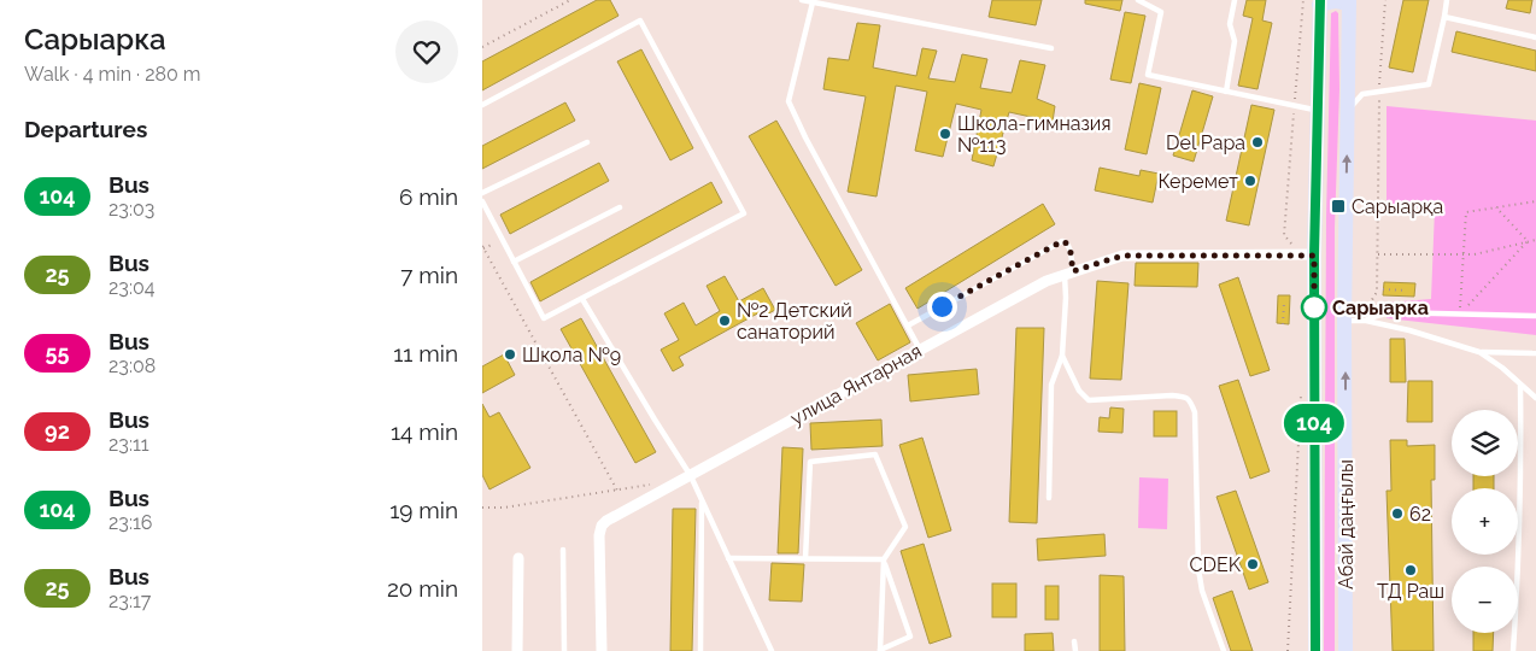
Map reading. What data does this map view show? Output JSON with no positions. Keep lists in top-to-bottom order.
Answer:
{
  "streets": {
    "main road": ["Абай даңғылы"],
    "street": ["улица Янтарная"]
  },
  "crossings": [
    ["улица Янтарная", "Абай даңғылы"]
  ],
  "places": {
    "other": [
      "Школа-гимназия №113",
      "Del Papa",
      "Керемет",
      "Сарыарка",
      "№2 Детский санаторий",
      "Школа №9",
      "62",
      "CDEK",
      "ТД Раш"
    ],
    "transit": ["Сарыарқа"]
  },
  "lines": ["bus line 104"],
  "page": {
    "heading": [
      ["Сарыарка", "Walk · 4 min · 280 m"],
      "Departures"
    ],
    "on_map": "104",
    "list": [
      {
        "mark": "104",
        "name": "Bus",
        "note": "23:03",
        "value": "6 min"
      },
      {
        "mark": "25",
        "name": "Bus",
        "note": "23:04",
        "value": "7 min"
      },
      {
        "mark": "55",
        "name": "Bus",
        "note": "23:08",
        "value": "11 min"
      },
      {
        "mark": "92",
        "name": "Bus",
        "note": "23:11",
        "value": "14 min"
      },
      {
        "mark": "104",
        "name": "Bus",
        "note": "23:16",
        "value": "19 min"
      },
      {
        "mark": "25",
        "name": "Bus",
        "note": "23:17",
        "value": "20 min"
      }
    ],
    "map_buttons": ["+", "−"]
  }
}
